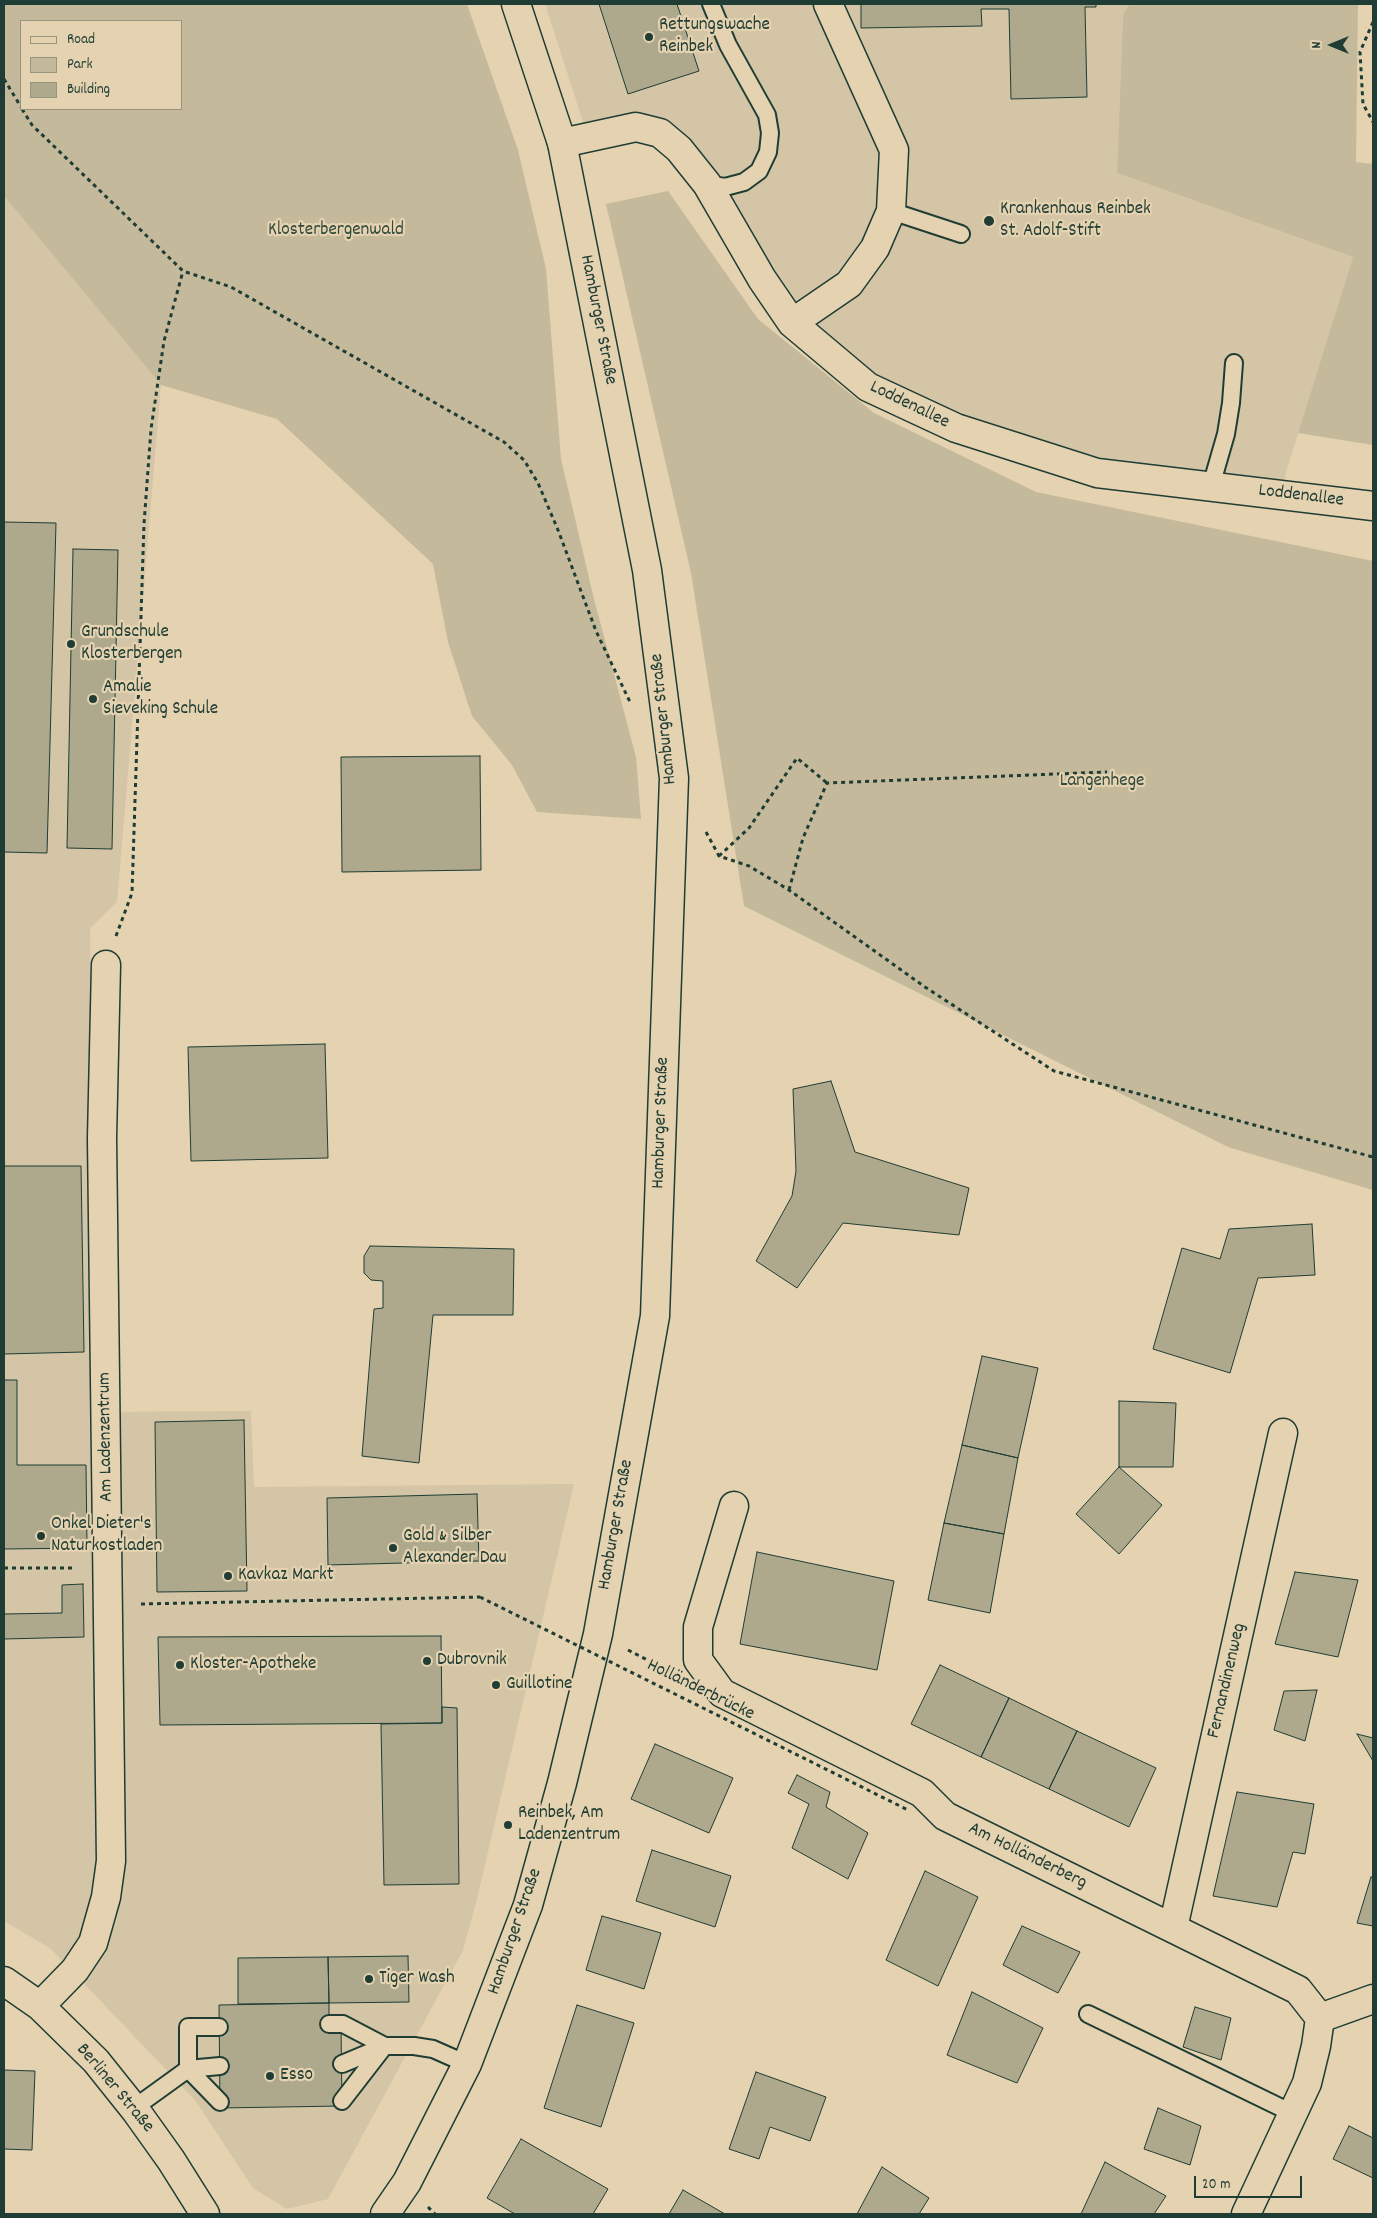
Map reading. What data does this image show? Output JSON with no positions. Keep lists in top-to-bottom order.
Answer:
{
  "streets": {
    "street": [
      "Hamburger Straße",
      "Loddenallee",
      "Am Ladenzentrum",
      "Fernandinenweg",
      "Am Holländerberg",
      "Berliner Straße"
    ],
    "path": ["Holländerbrücke"]
  },
  "crossings": [
    ["Hamburger Straße", "Loddenallee"],
    ["Am Ladenzentrum", "Holländerbrücke"],
    ["Am Ladenzentrum", "Berliner Straße"],
    ["Fernandinenweg", "Am Holländerberg"]
  ],
  "parks": ["Klosterbergenwald", "Langenhege"],
  "places": [
    "Rettungswache Reinbek",
    "Krankenhaus Reinbek St. Adolf-Stift",
    "Grundschule Klosterbergen",
    "Amalie Sieveking Schule",
    "Onkel Dieter's Naturkostladen",
    "Gold & Silber Alexander Dau",
    "Kavkaz Markt",
    "Dubrovnik",
    "Kloster-Apotheke",
    "Guillotine",
    "Reinbek, Am Ladenzentrum",
    "Tiger Wash",
    "Esso"
  ],
  "legend": ["Road", "Park", "Building"],
  "scale_bar": "20 m",
  "north": "left"
}
